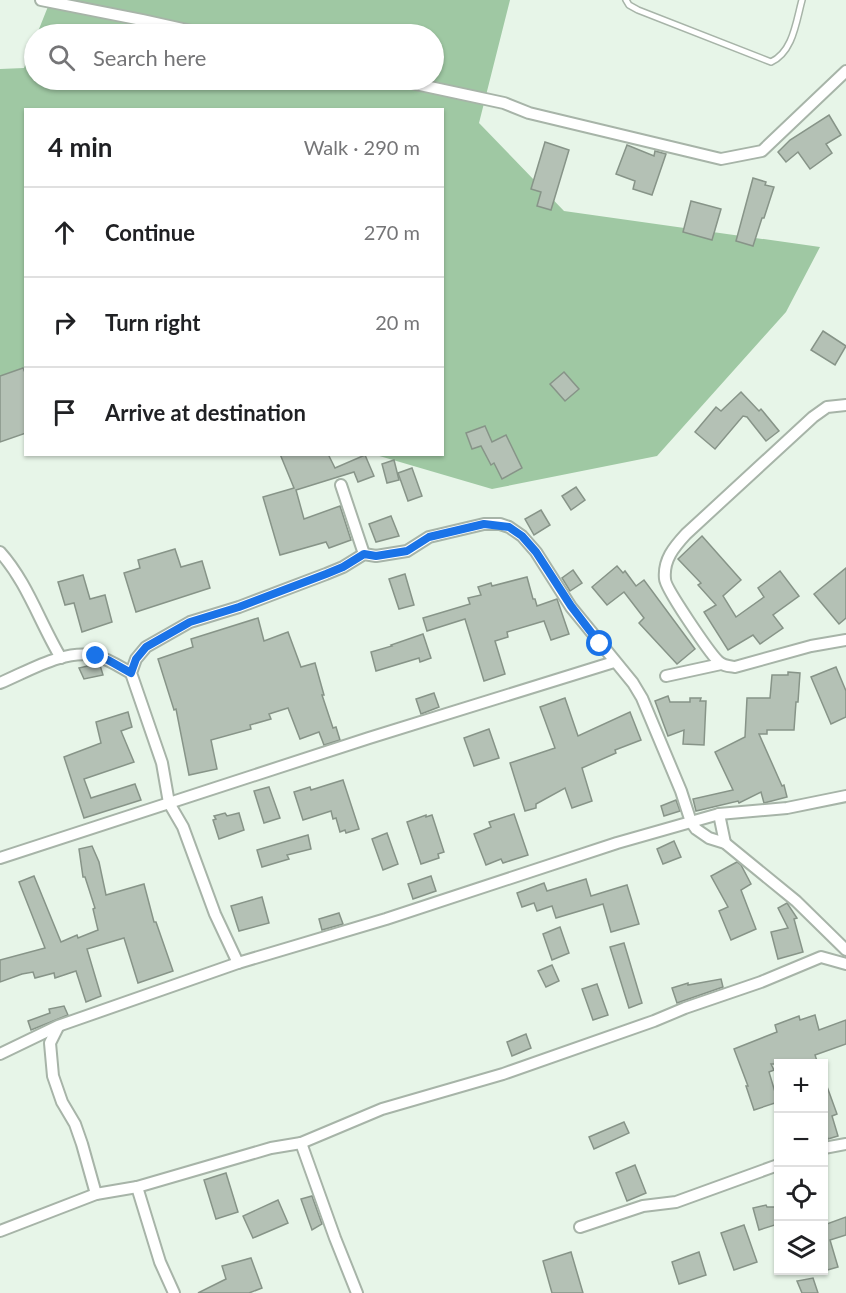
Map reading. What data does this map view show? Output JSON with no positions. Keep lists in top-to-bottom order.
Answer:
{
  "page": {
    "search": "Search here",
    "heading": ["4 min", "Walk · 290 m"],
    "list": [
      ["Continue", "270 m"],
      ["Turn right", "20 m"],
      "Arrive at destination"
    ],
    "map_buttons": ["+", "−"]
  }
}
